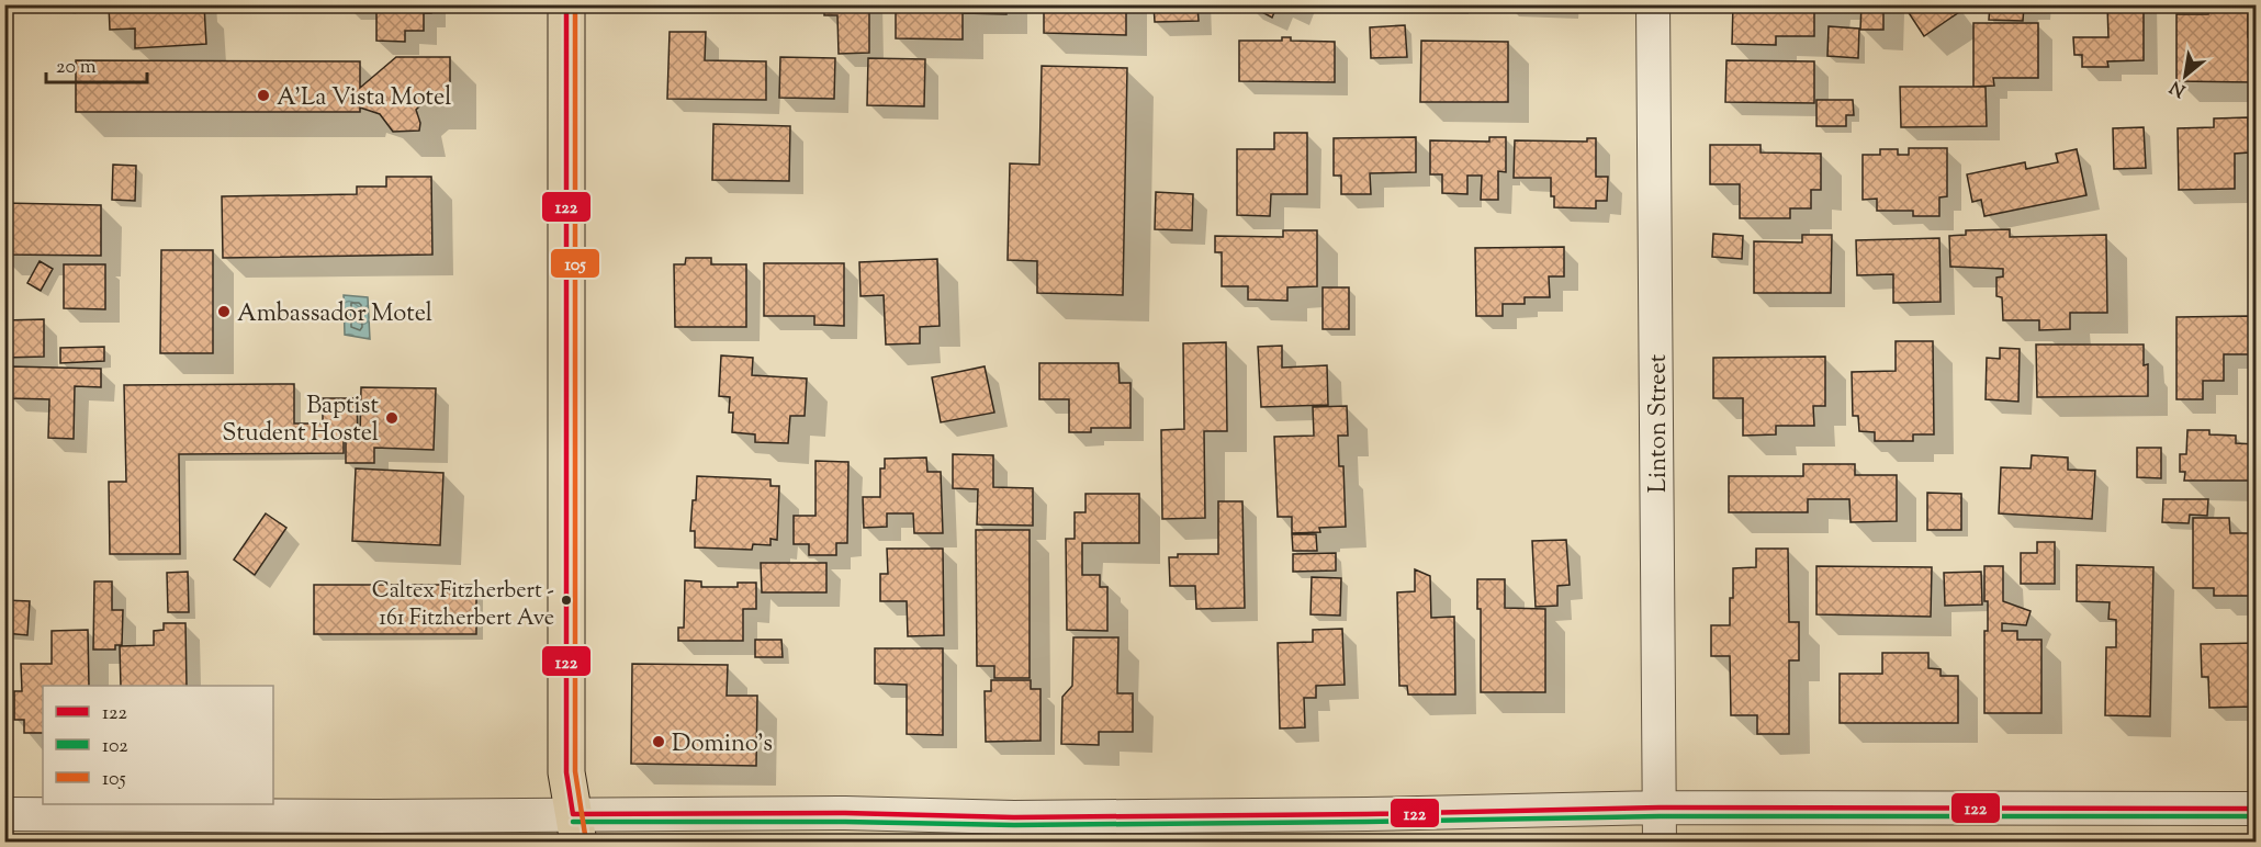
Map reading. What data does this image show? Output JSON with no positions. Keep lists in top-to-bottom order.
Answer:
{
  "streets": {
    "street": ["Linton Street"]
  },
  "places": [
    "A'La Vista Motel",
    "Ambassador Motel",
    "Baptist Student Hostel",
    "Caltex Fitzherbert - 161 Fitzherbert Ave",
    "Domino's"
  ],
  "lines": ["transit line 122", "transit line 105", "transit line 102"],
  "legend": ["122", "102", "105"],
  "scale_bar": "20 m",
  "north": "bottom left"
}
